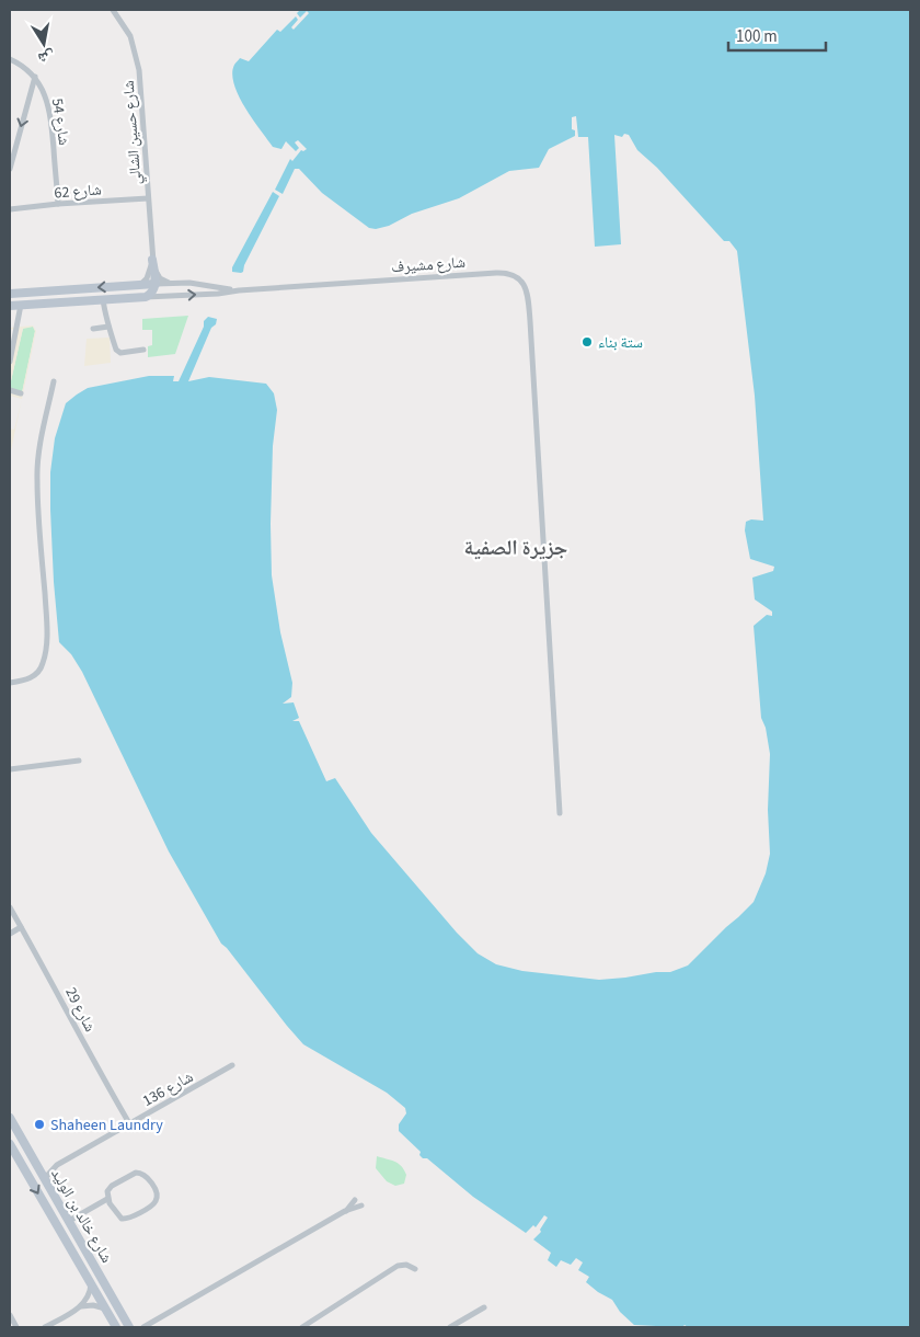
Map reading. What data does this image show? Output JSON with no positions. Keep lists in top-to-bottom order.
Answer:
{
  "streets": {
    "main road": ["شارع مشيرف", "شارع خالد بن الوليد"],
    "street": [
      "شارع 54",
      "شارع حسين الشالي",
      "شارع 62",
      "شارع 29",
      "شارع 136"
    ]
  },
  "crossings": [
    ["شارع 54", "شارع 62"],
    ["شارع حسين الشالي", "شارع 62"],
    ["شارع حسين الشالي", "شارع مشيرف"],
    ["شارع 29", "شارع 136"],
    ["شارع 136", "شارع خالد بن الوليد"]
  ],
  "districts": ["جزيرة الصفية"],
  "places": ["ستة بناء", "Shaheen Laundry"],
  "scale_bar": "100 m",
  "north": "bottom"
}
